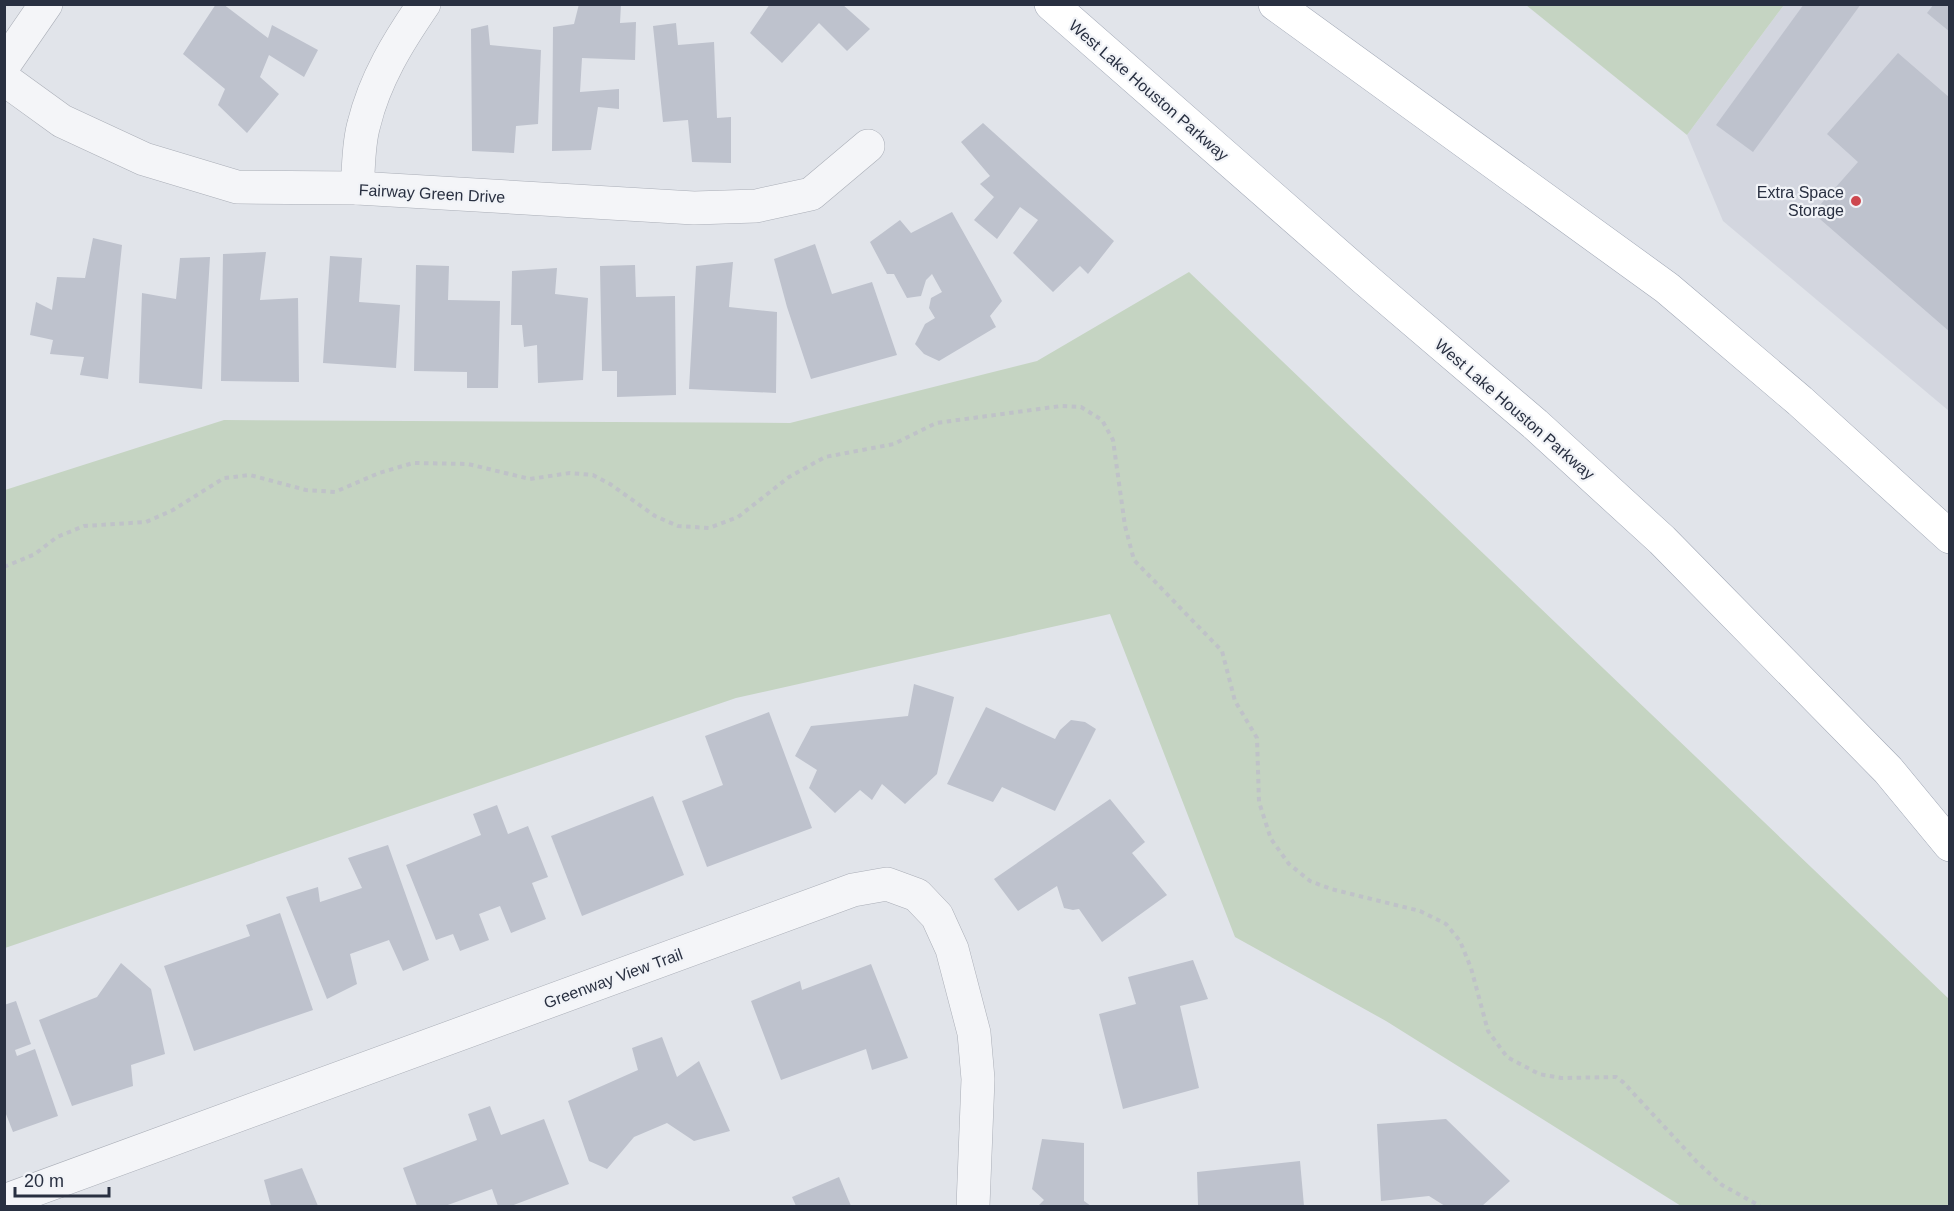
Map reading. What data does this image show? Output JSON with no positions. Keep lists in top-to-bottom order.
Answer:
{
  "streets": {
    "main road": ["West Lake Houston Parkway"],
    "street": ["Fairway Green Drive", "Greenway View Trail"]
  },
  "places": ["Extra Space Storage"],
  "scale_bar": "20 m"
}
